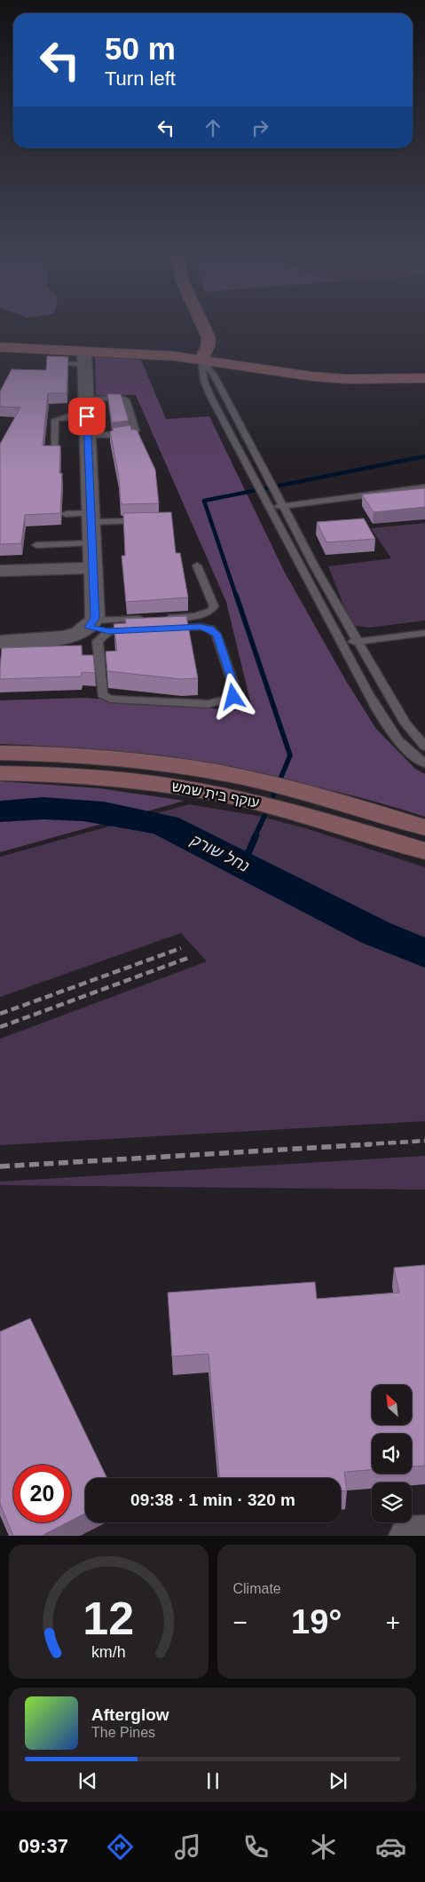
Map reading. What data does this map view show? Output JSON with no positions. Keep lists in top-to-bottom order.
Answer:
{
  "streets": {
    "main road": ["עוקף בית שמש"]
  },
  "water": ["נחל שורק"],
  "north": "top left",
  "page": {
    "turn": ["50 m", "Turn left"],
    "limit": "20",
    "trip": "09:38 · 1 min · 320 m",
    "tile": "Climate",
    "heat": ["−", "19°", "+"],
    "song": ["Afterglow", "The Pines"],
    "tabs": "09:37",
    "gauge": ["12", "km/h"]
  }
}
